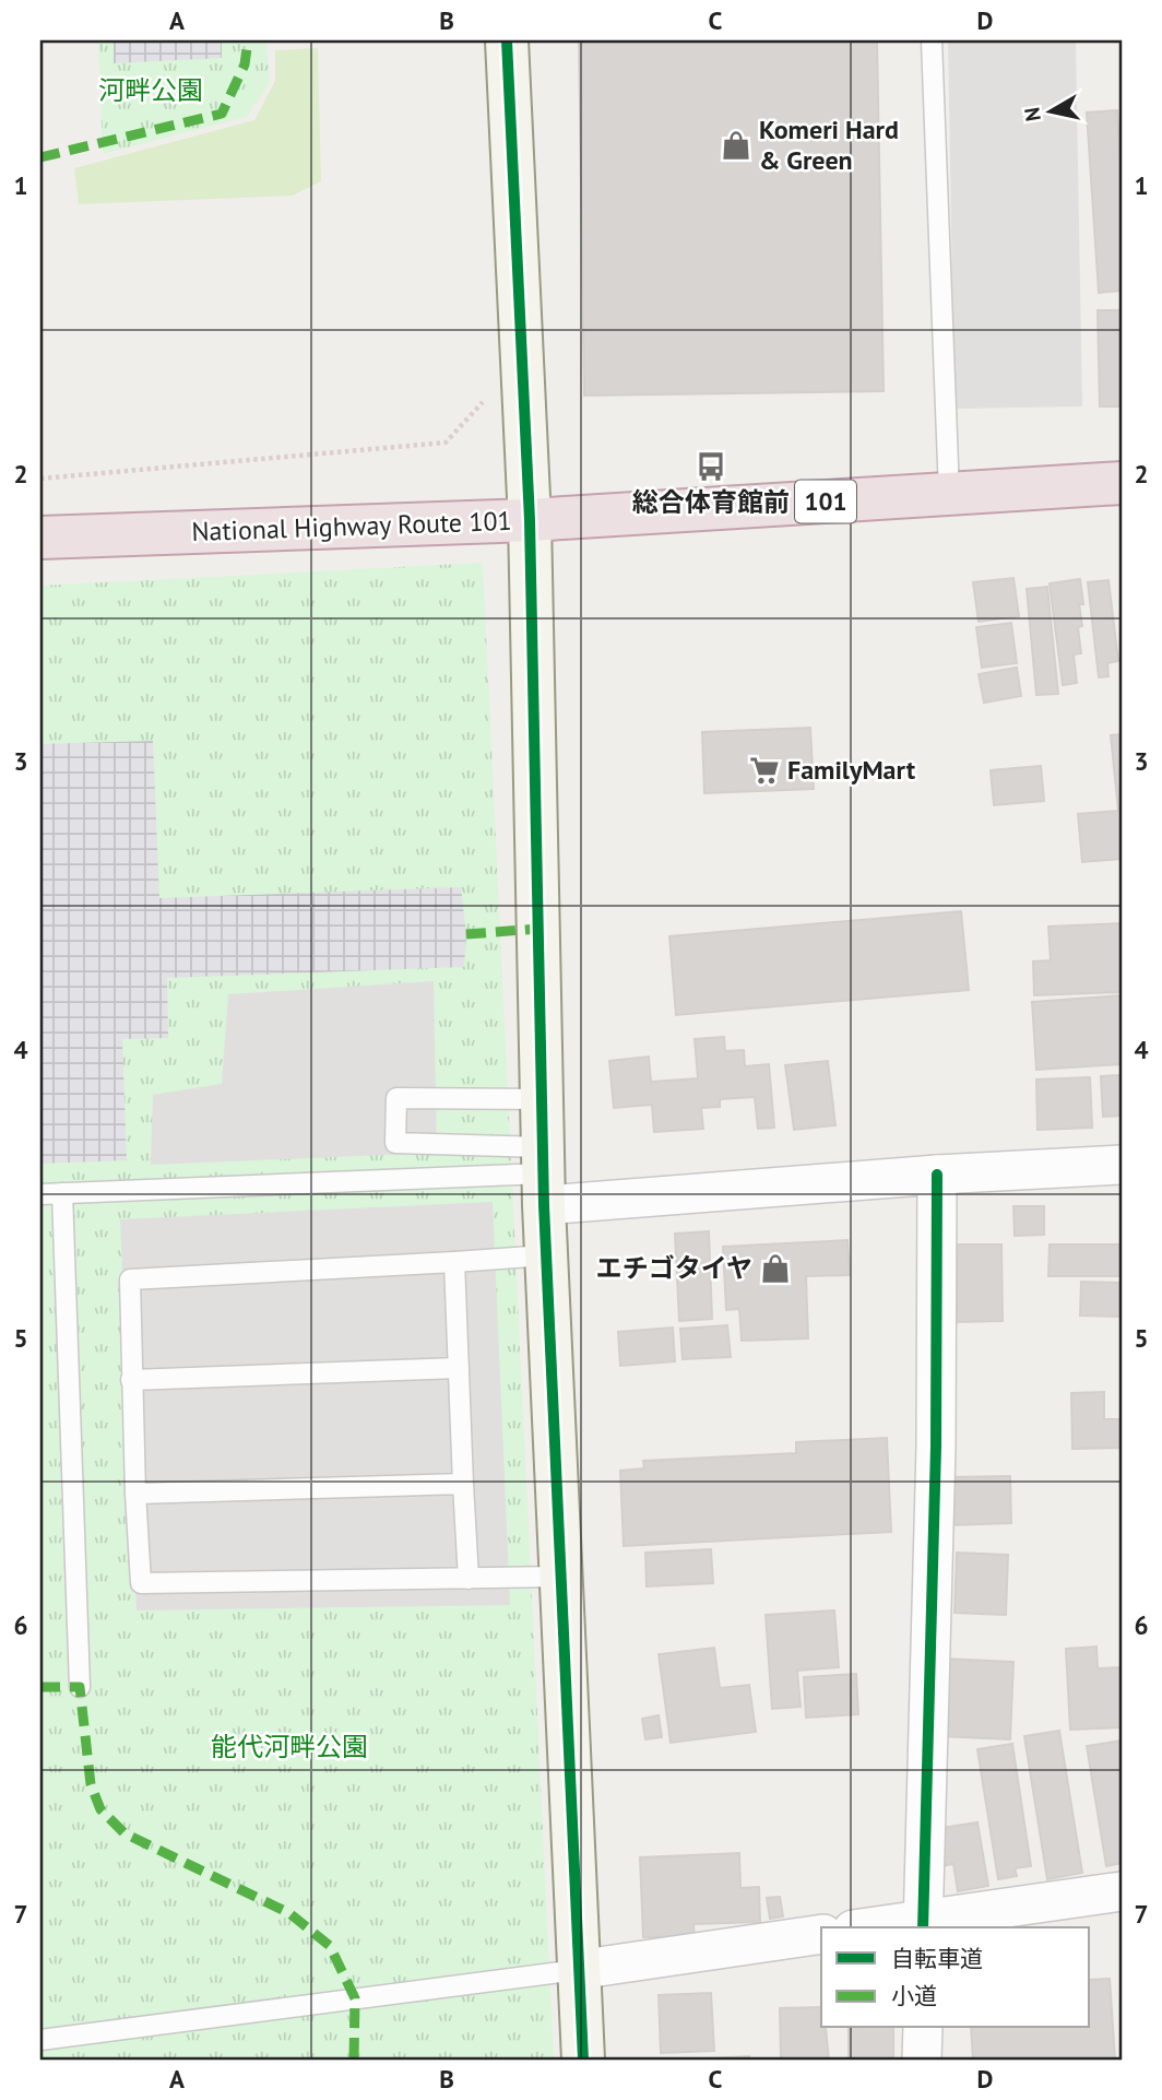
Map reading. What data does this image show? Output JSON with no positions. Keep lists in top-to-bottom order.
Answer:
{
  "streets": {
    "highway": ["101", "National Highway Route 101"]
  },
  "parks": ["河畔公園", "能代河畔公園"],
  "places": {
    "shop": ["Komeri Hard & Green", "エチゴタイヤ"],
    "bus stop": ["総合体育館前"],
    "supermarket": ["FamilyMart"]
  },
  "legend": ["自転車道", "小道"],
  "north": "left",
  "grid": {
    "columns": [
      "A",
      "B",
      "C",
      "D"
    ],
    "rows": [
      "1",
      "2",
      "3",
      "4",
      "5",
      "6",
      "7"
    ]
  }
}
